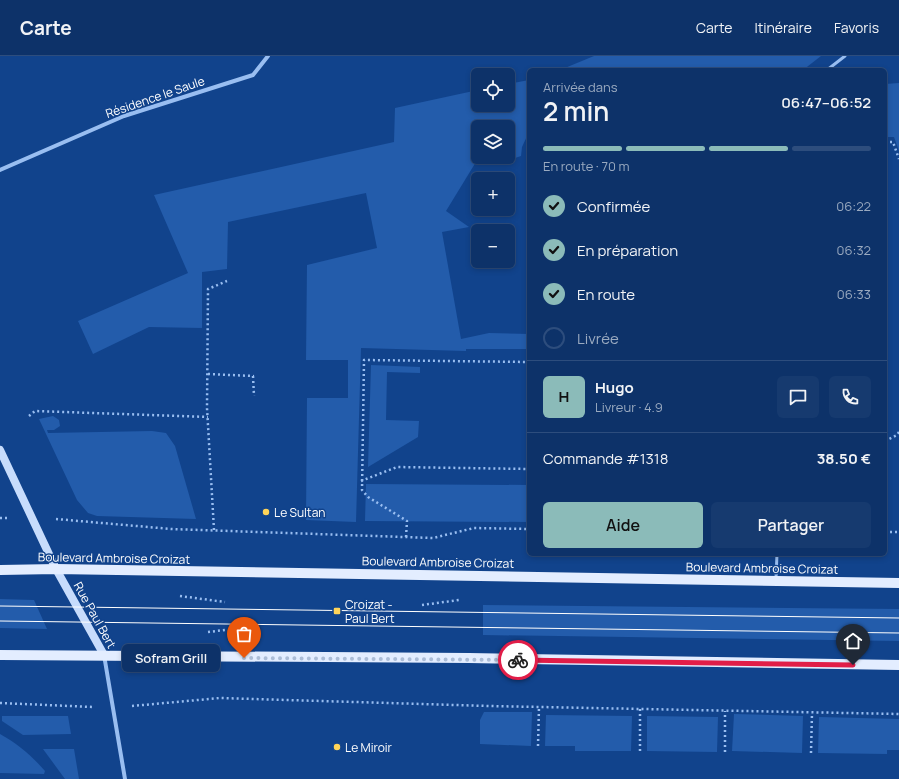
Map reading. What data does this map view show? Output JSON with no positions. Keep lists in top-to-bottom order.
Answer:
{
  "streets": {
    "main road": ["Boulevard Ambroise Croizat"],
    "street": ["Résidence le Saule", "Rue Paul Bert"]
  },
  "crossings": [
    ["Boulevard Ambroise Croizat", "Rue Paul Bert"]
  ],
  "places": {
    "other": ["Le Sultan", "Sofram Grill", "Le Miroir"],
    "transit": ["Croizat - Paul Bert"]
  },
  "page": {
    "header": "Carte",
    "nav": ["Carte", "Itinéraire", "Favoris"],
    "map_buttons": ["+", "−"],
    "heading": ["2 min", "Arrivée dans", "06:47–06:52"],
    "panel": [
      "Hugo",
      "Livreur · 4.9",
      "Commande #1318",
      "38.50 €"
    ],
    "bar": "En route · 70 m",
    "list": [
      ["Confirmée", "06:22"],
      ["En préparation", "06:32"],
      ["En route", "06:33"],
      "Livrée"
    ],
    "round": "H",
    "buttons": ["Aide", "Partager"],
    "bubble": "Sofram Grill"
  }
}
